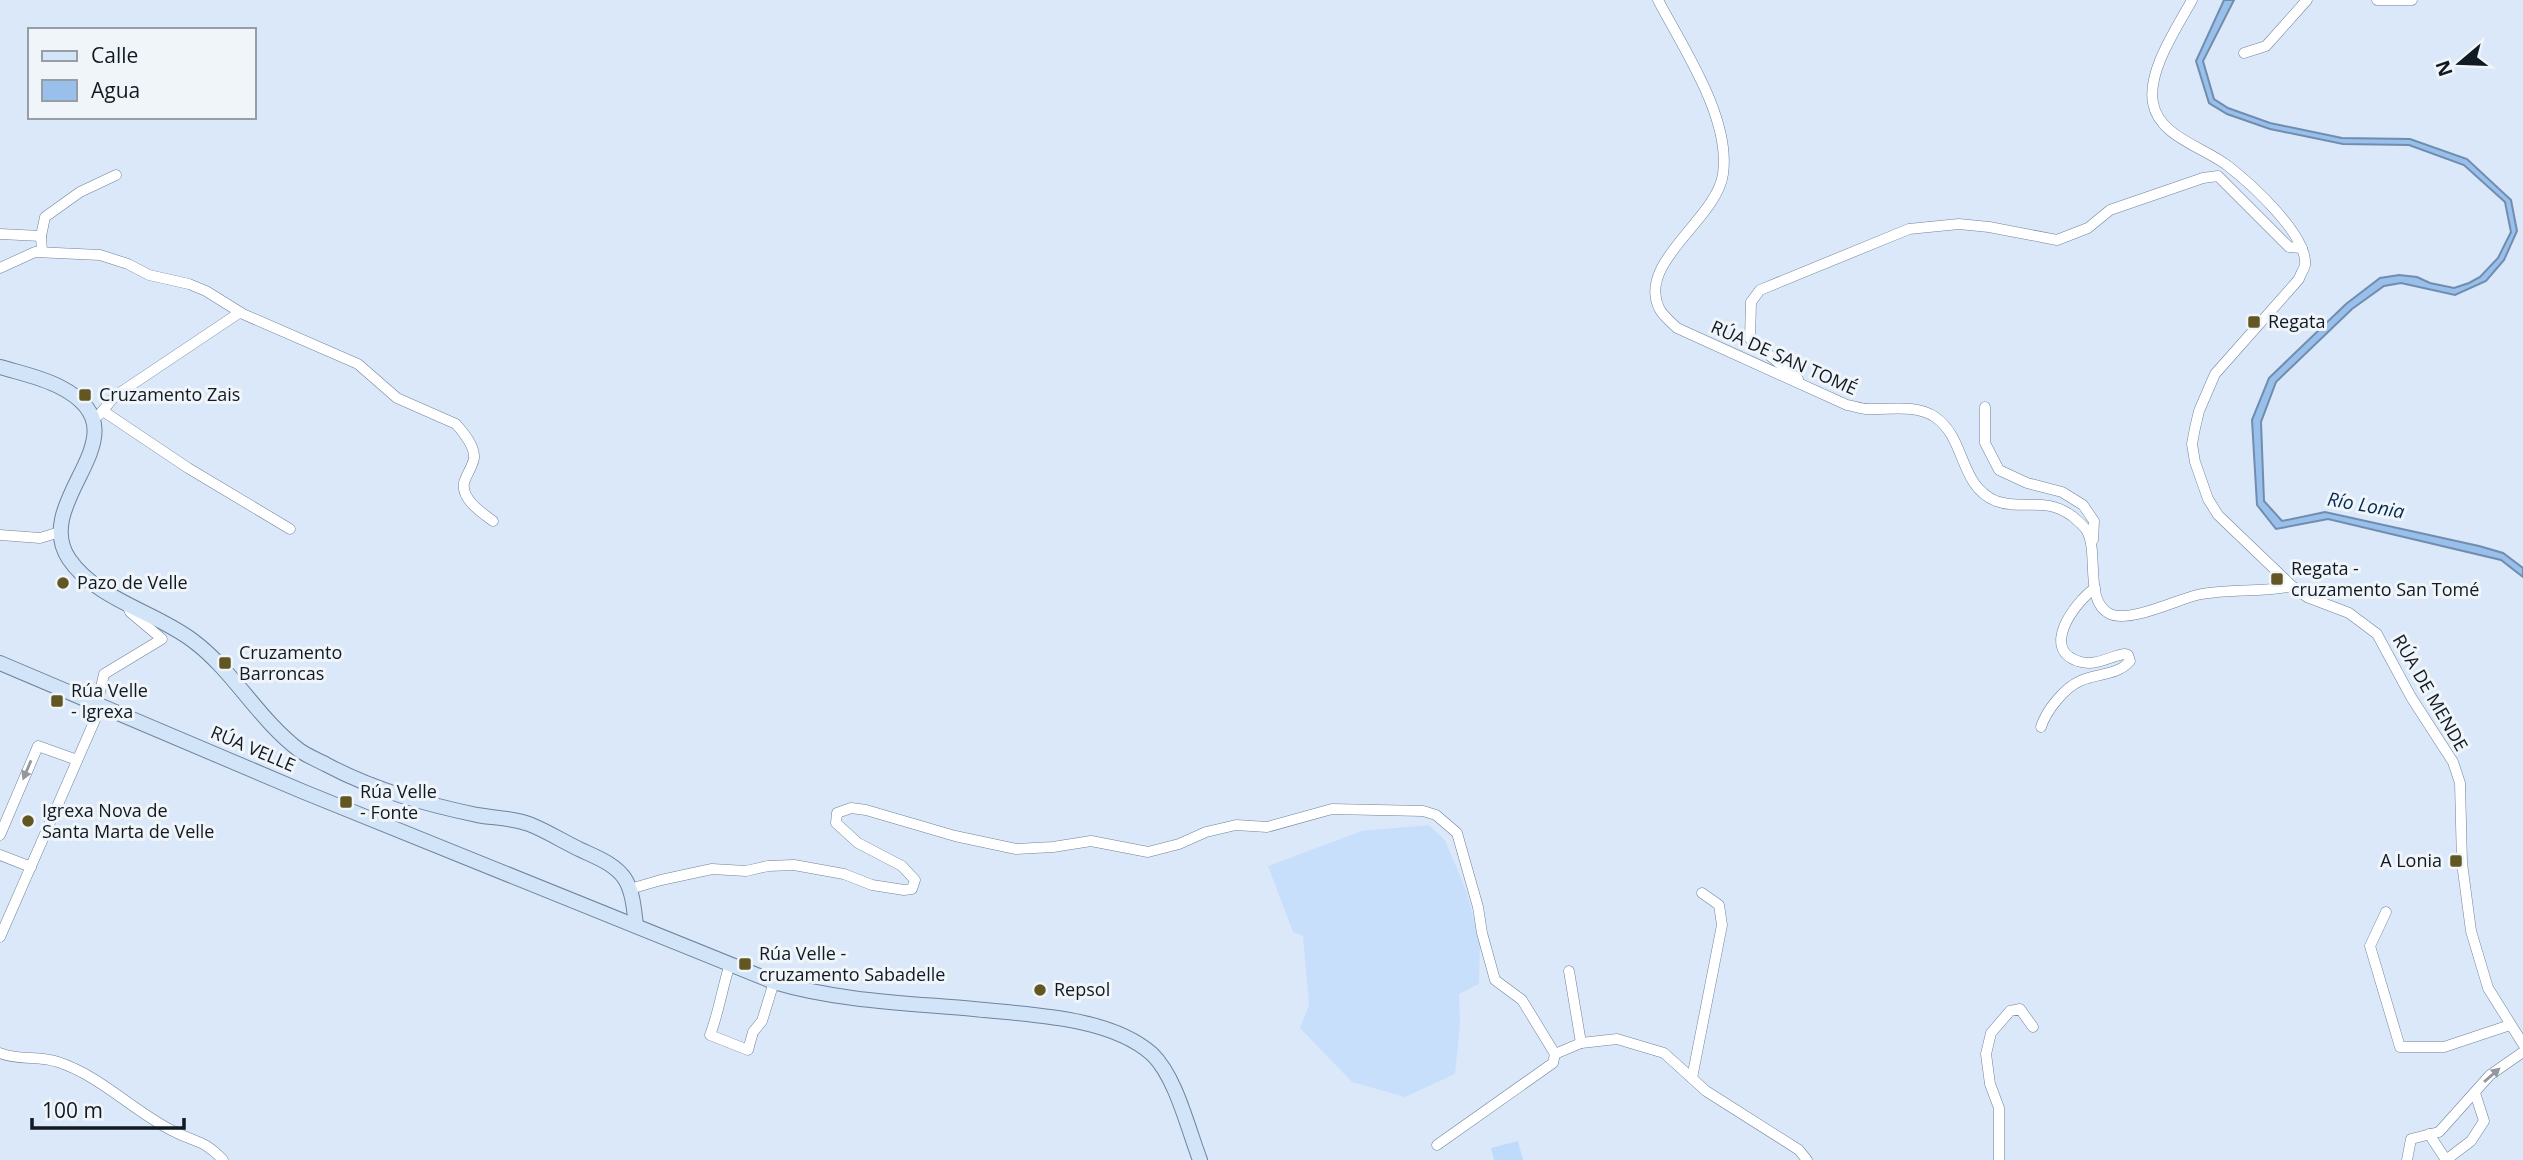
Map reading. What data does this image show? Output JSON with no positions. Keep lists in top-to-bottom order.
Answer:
{
  "streets": {
    "street": ["RÚA DE SAN TOMÉ", "RÚA DE MENDE", "RÚA VELLE"]
  },
  "crossings": [
    ["RÚA DE SAN TOMÉ", "RÚA DE MENDE"]
  ],
  "water": ["Río Lonia"],
  "places": {
    "transit": [
      "Regata",
      "Cruzamento Zais",
      "Regata - cruzamento San Tomé",
      "Cruzamento Barroncas",
      "Rúa Velle - Igrexa",
      "Rúa Velle - Fonte",
      "A Lonia",
      "Rúa Velle - cruzamento Sabadelle"
    ],
    "other": ["Pazo de Velle", "Igrexa Nova de Santa Marta de Velle", "Repsol"]
  },
  "legend": ["Calle", "Agua"],
  "scale_bar": "100 m",
  "north": "left"
}
